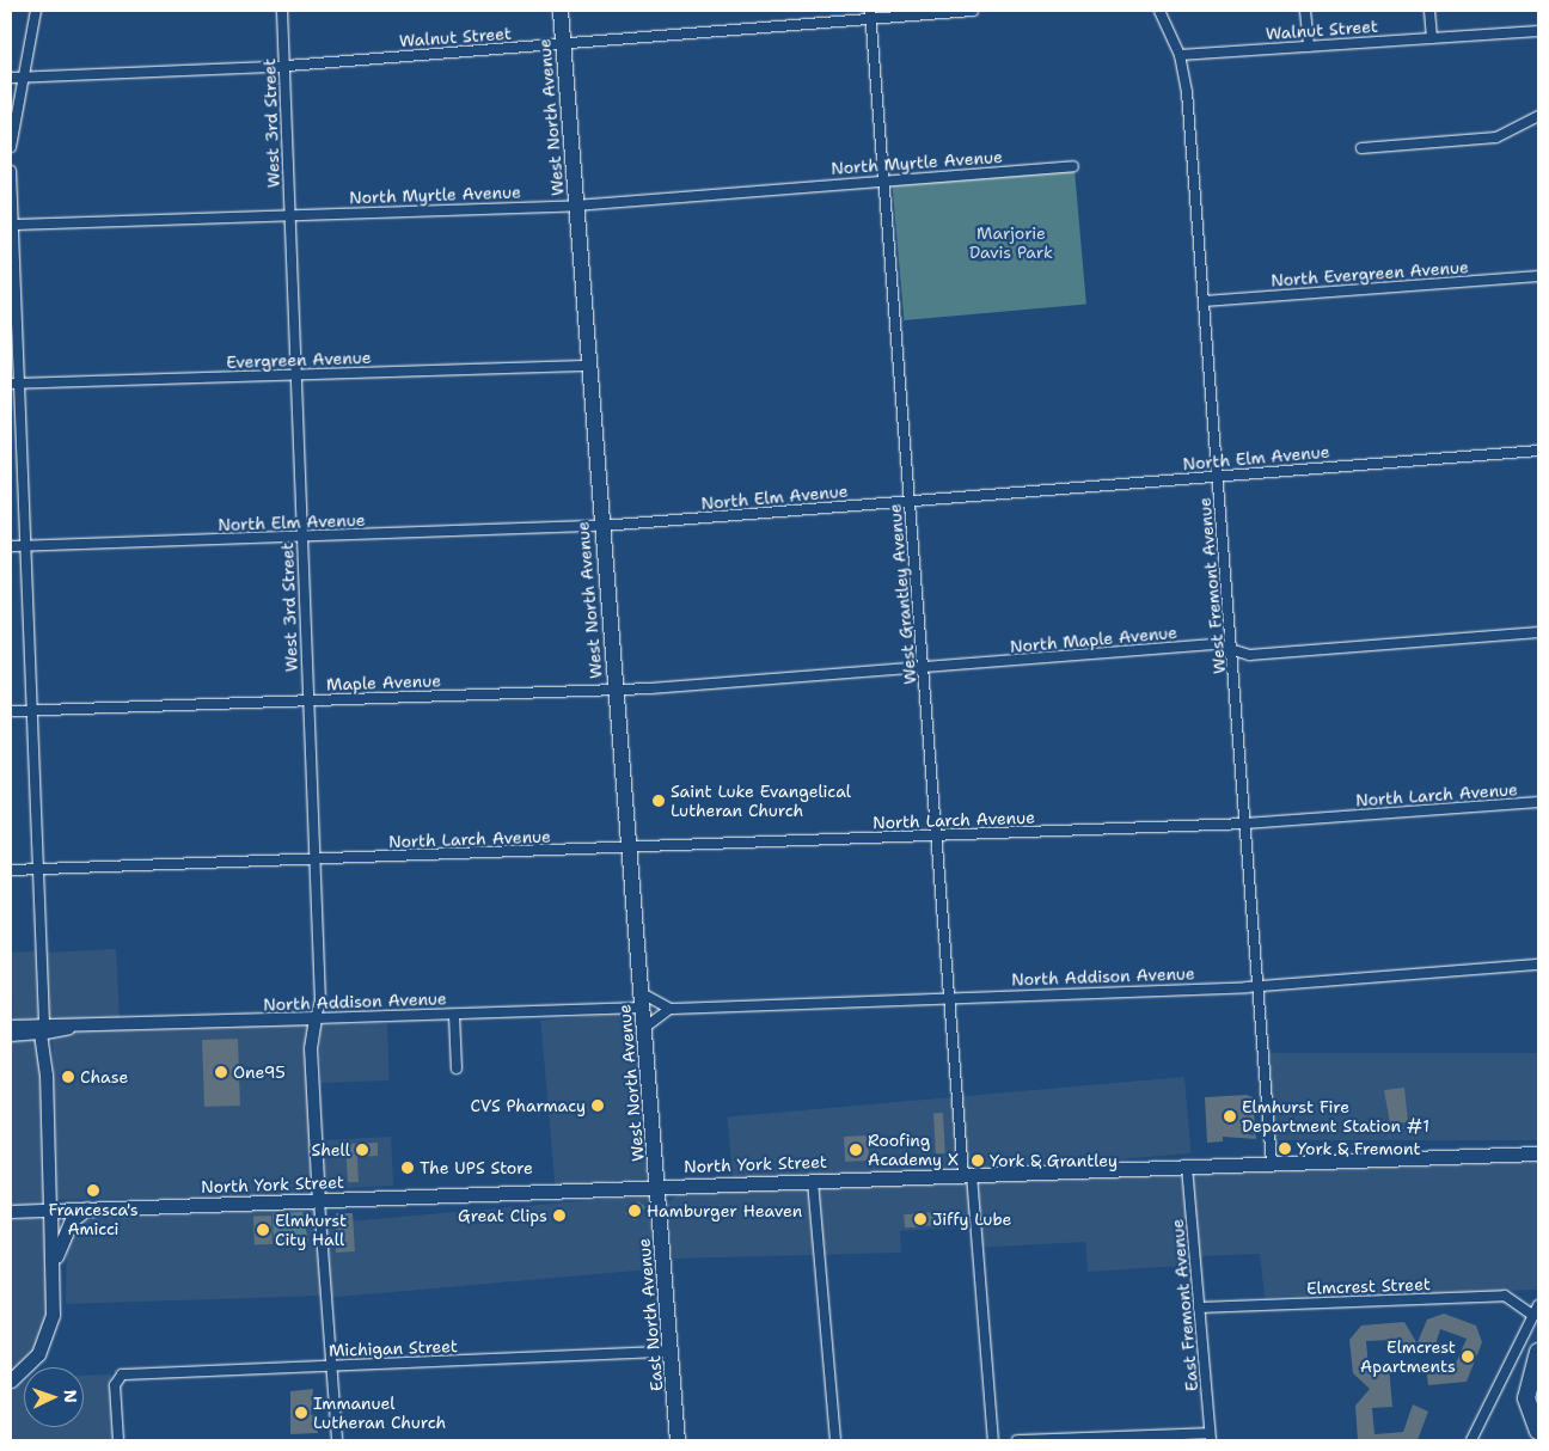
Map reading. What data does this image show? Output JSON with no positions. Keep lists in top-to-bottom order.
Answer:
{
  "streets": {
    "main road": ["West North Avenue", "North York Street", "East North Avenue"],
    "street": [
      "Walnut Street",
      "West 3rd Street",
      "North Myrtle Avenue",
      "North Evergreen Avenue",
      "Evergreen Avenue",
      "North Elm Avenue",
      "West Fremont Avenue",
      "West Grantley Avenue",
      "North Maple Avenue",
      "Maple Avenue",
      "North Larch Avenue",
      "North Addison Avenue",
      "Elmcrest Street",
      "East Fremont Avenue",
      "Michigan Street"
    ]
  },
  "crossings": [
    ["Walnut Street", "West North Avenue"],
    ["Walnut Street", "West 3rd Street"],
    ["Walnut Street", "West Fremont Avenue"],
    ["Walnut Street", "West Grantley Avenue"],
    ["West North Avenue", "North Myrtle Avenue"],
    ["West North Avenue", "Evergreen Avenue"],
    ["West North Avenue", "North Elm Avenue"],
    ["West North Avenue", "Maple Avenue"],
    ["West North Avenue", "North Larch Avenue"],
    ["West North Avenue", "North Addison Avenue"],
    ["West North Avenue", "North York Street"],
    ["West North Avenue", "East North Avenue"],
    ["West 3rd Street", "North Myrtle Avenue"],
    ["West 3rd Street", "Evergreen Avenue"],
    ["West 3rd Street", "North Elm Avenue"],
    ["West 3rd Street", "Maple Avenue"],
    ["West 3rd Street", "North Larch Avenue"],
    ["West 3rd Street", "North Addison Avenue"],
    ["West 3rd Street", "North York Street"],
    ["North Myrtle Avenue", "West Grantley Avenue"],
    ["North Evergreen Avenue", "West Fremont Avenue"],
    ["North Elm Avenue", "West Fremont Avenue"],
    ["North Elm Avenue", "West Grantley Avenue"],
    ["West Fremont Avenue", "North Maple Avenue"],
    ["West Fremont Avenue", "North Larch Avenue"],
    ["West Fremont Avenue", "North Addison Avenue"],
    ["West Fremont Avenue", "North York Street"],
    ["West Grantley Avenue", "North Maple Avenue"],
    ["West Grantley Avenue", "North Larch Avenue"],
    ["West Grantley Avenue", "North Addison Avenue"],
    ["West Grantley Avenue", "North York Street"],
    ["North Maple Avenue", "Maple Avenue"],
    ["North York Street", "East Fremont Avenue"],
    ["North York Street", "East North Avenue"],
    ["Elmcrest Street", "East Fremont Avenue"],
    ["East North Avenue", "Michigan Street"]
  ],
  "parks": ["Marjorie Davis Park"],
  "places": [
    "Saint Luke Evangelical Lutheran Church",
    "One95",
    "Chase",
    "CVS Pharmacy",
    "Elmhurst Fire Department Station #1",
    "York & Fremont",
    "Shell",
    "Roofing Academy X",
    "York & Grantley",
    "The UPS Store",
    "Francesca's Amicci",
    "Hamburger Heaven",
    "Great Clips",
    "Jiffy Lube",
    "Elmhurst City Hall",
    "Elmcrest Apartments",
    "Immanuel Lutheran Church"
  ],
  "north": "right"
}
